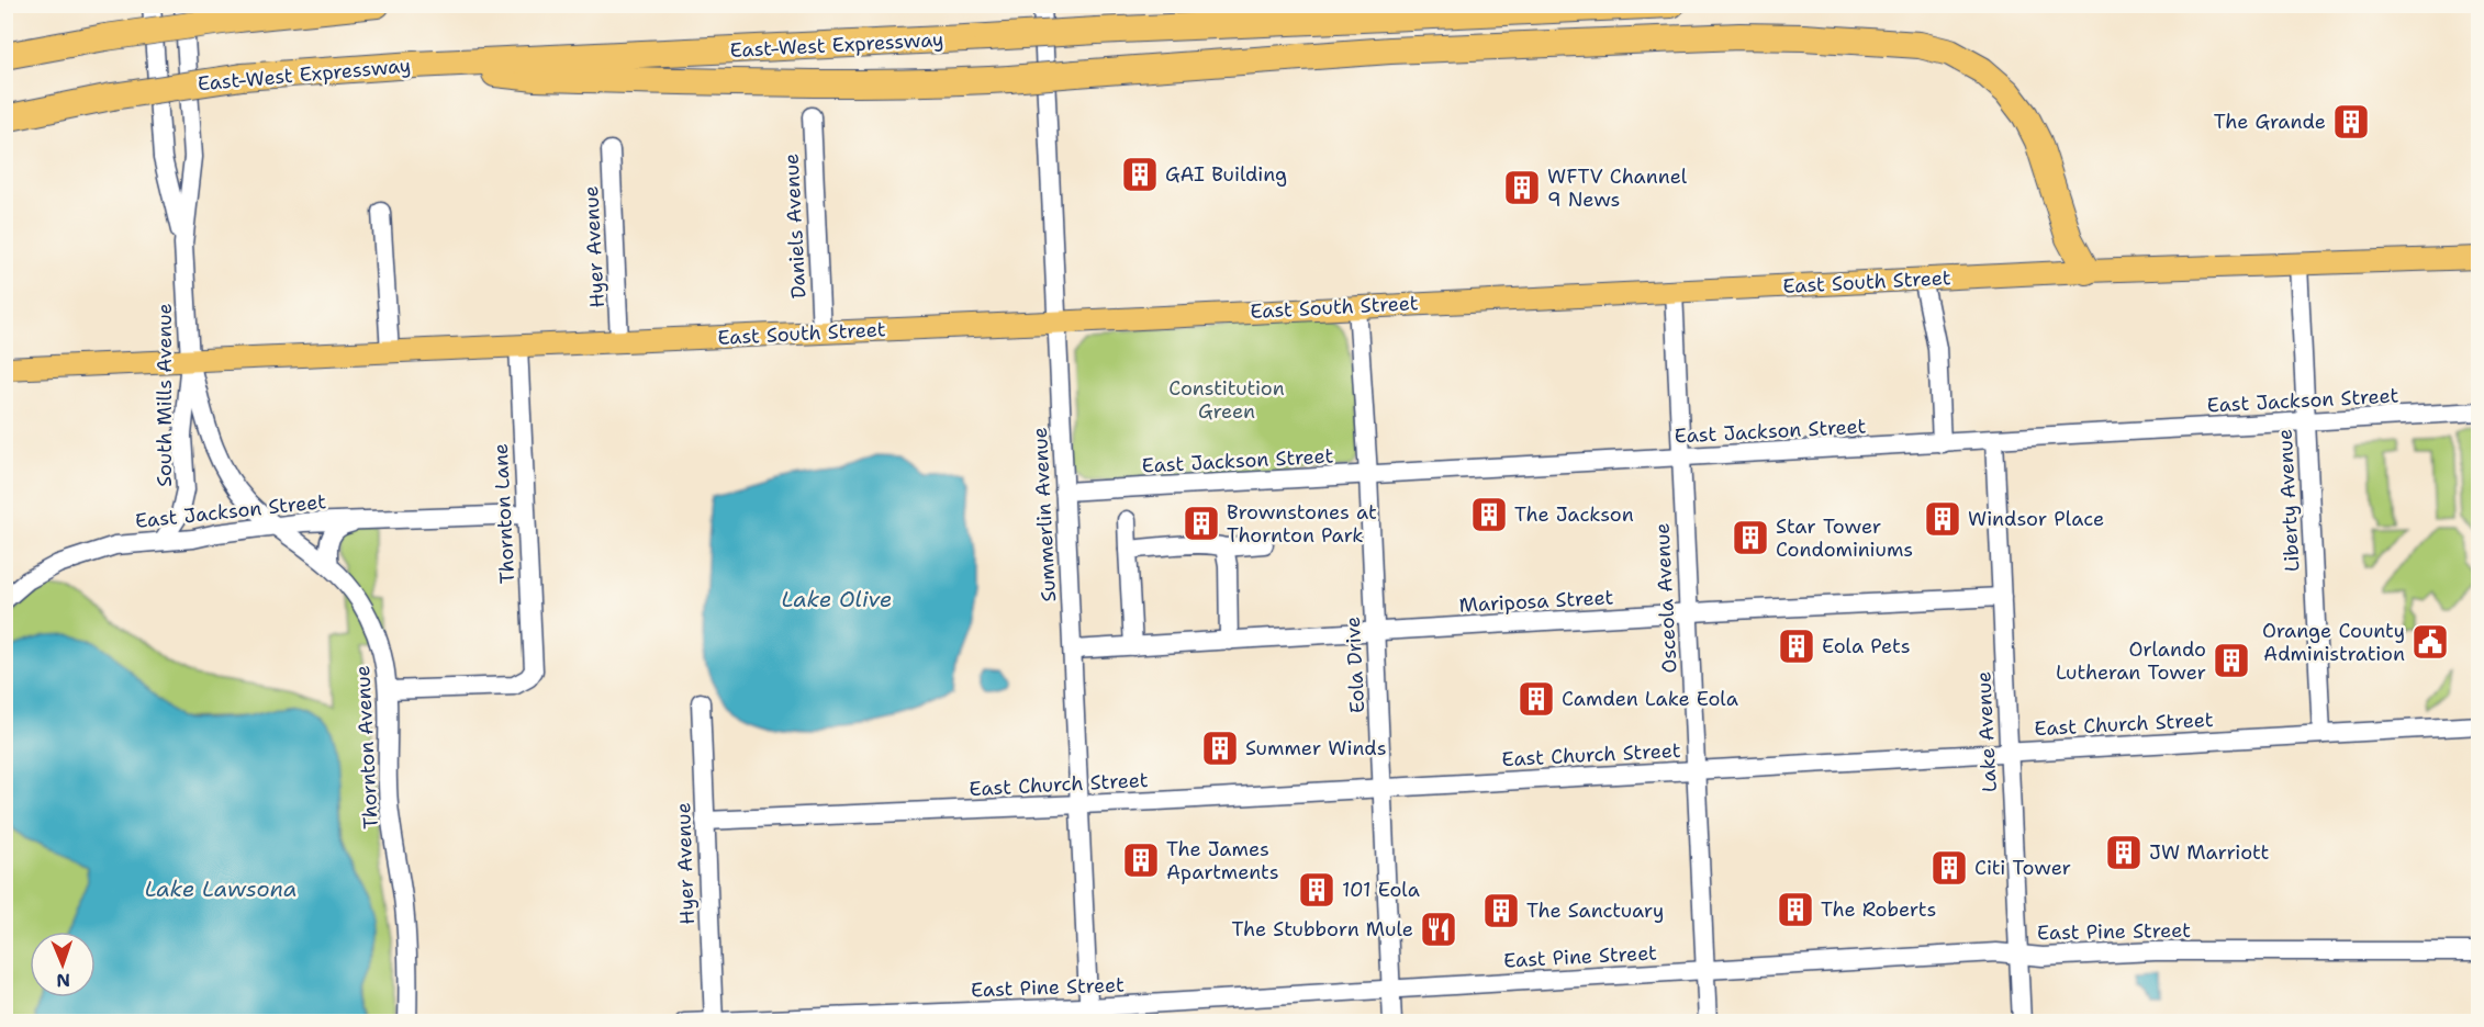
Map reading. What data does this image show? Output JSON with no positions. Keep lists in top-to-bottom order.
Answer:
{
  "streets": {
    "highway": ["East-West Expressway"],
    "main road": ["East South Street"],
    "street": [
      "Daniels Avenue",
      "Hyer Avenue",
      "South Mills Avenue",
      "East Jackson Street",
      "Liberty Avenue",
      "Thornton Lane",
      "Summerlin Avenue",
      "Osceola Avenue",
      "Mariposa Street",
      "Eola Drive",
      "East Church Street",
      "Lake Avenue",
      "Thornton Avenue",
      "East Pine Street"
    ]
  },
  "crossings": [
    ["Daniels Avenue", "East South Street"],
    ["Hyer Avenue", "East South Street"],
    ["Hyer Avenue", "East Church Street"],
    ["Hyer Avenue", "East Pine Street"],
    ["East South Street", "South Mills Avenue"],
    ["East South Street", "Liberty Avenue"],
    ["East South Street", "Thornton Lane"],
    ["East South Street", "Summerlin Avenue"],
    ["East South Street", "Osceola Avenue"],
    ["East South Street", "Eola Drive"],
    ["East South Street", "Thornton Avenue"],
    ["South Mills Avenue", "East Jackson Street"],
    ["South Mills Avenue", "Thornton Avenue"],
    ["East Jackson Street", "Liberty Avenue"],
    ["East Jackson Street", "Thornton Lane"],
    ["East Jackson Street", "Summerlin Avenue"],
    ["East Jackson Street", "Osceola Avenue"],
    ["East Jackson Street", "Eola Drive"],
    ["East Jackson Street", "Lake Avenue"],
    ["East Jackson Street", "Thornton Avenue"],
    ["Liberty Avenue", "East Church Street"],
    ["Thornton Lane", "Thornton Avenue"],
    ["Summerlin Avenue", "Mariposa Street"],
    ["Summerlin Avenue", "East Church Street"],
    ["Summerlin Avenue", "East Pine Street"],
    ["Osceola Avenue", "Mariposa Street"],
    ["Osceola Avenue", "East Church Street"],
    ["Osceola Avenue", "East Pine Street"],
    ["Mariposa Street", "Eola Drive"],
    ["Mariposa Street", "Lake Avenue"],
    ["Eola Drive", "East Church Street"],
    ["Eola Drive", "East Pine Street"],
    ["East Church Street", "Lake Avenue"],
    ["Lake Avenue", "East Pine Street"]
  ],
  "water": ["Lake Olive", "Lake Lawsona"],
  "parks": ["Constitution Green"],
  "places": {
    "building": [
      "The Grande",
      "GAI Building",
      "WFTV Channel 9 News",
      "The Jackson",
      "Windsor Place",
      "Brownstones at Thornton Park",
      "Star Tower Condominiums",
      "Eola Pets",
      "Orlando Lutheran Tower",
      "Camden Lake Eola",
      "Summer Winds",
      "JW Marriott",
      "The James Apartments",
      "Citi Tower",
      "101 Eola",
      "The Roberts",
      "The Sanctuary"
    ],
    "public building": ["Orange County Administration"],
    "restaurant": ["The Stubborn Mule"]
  },
  "north": "bottom"
}
